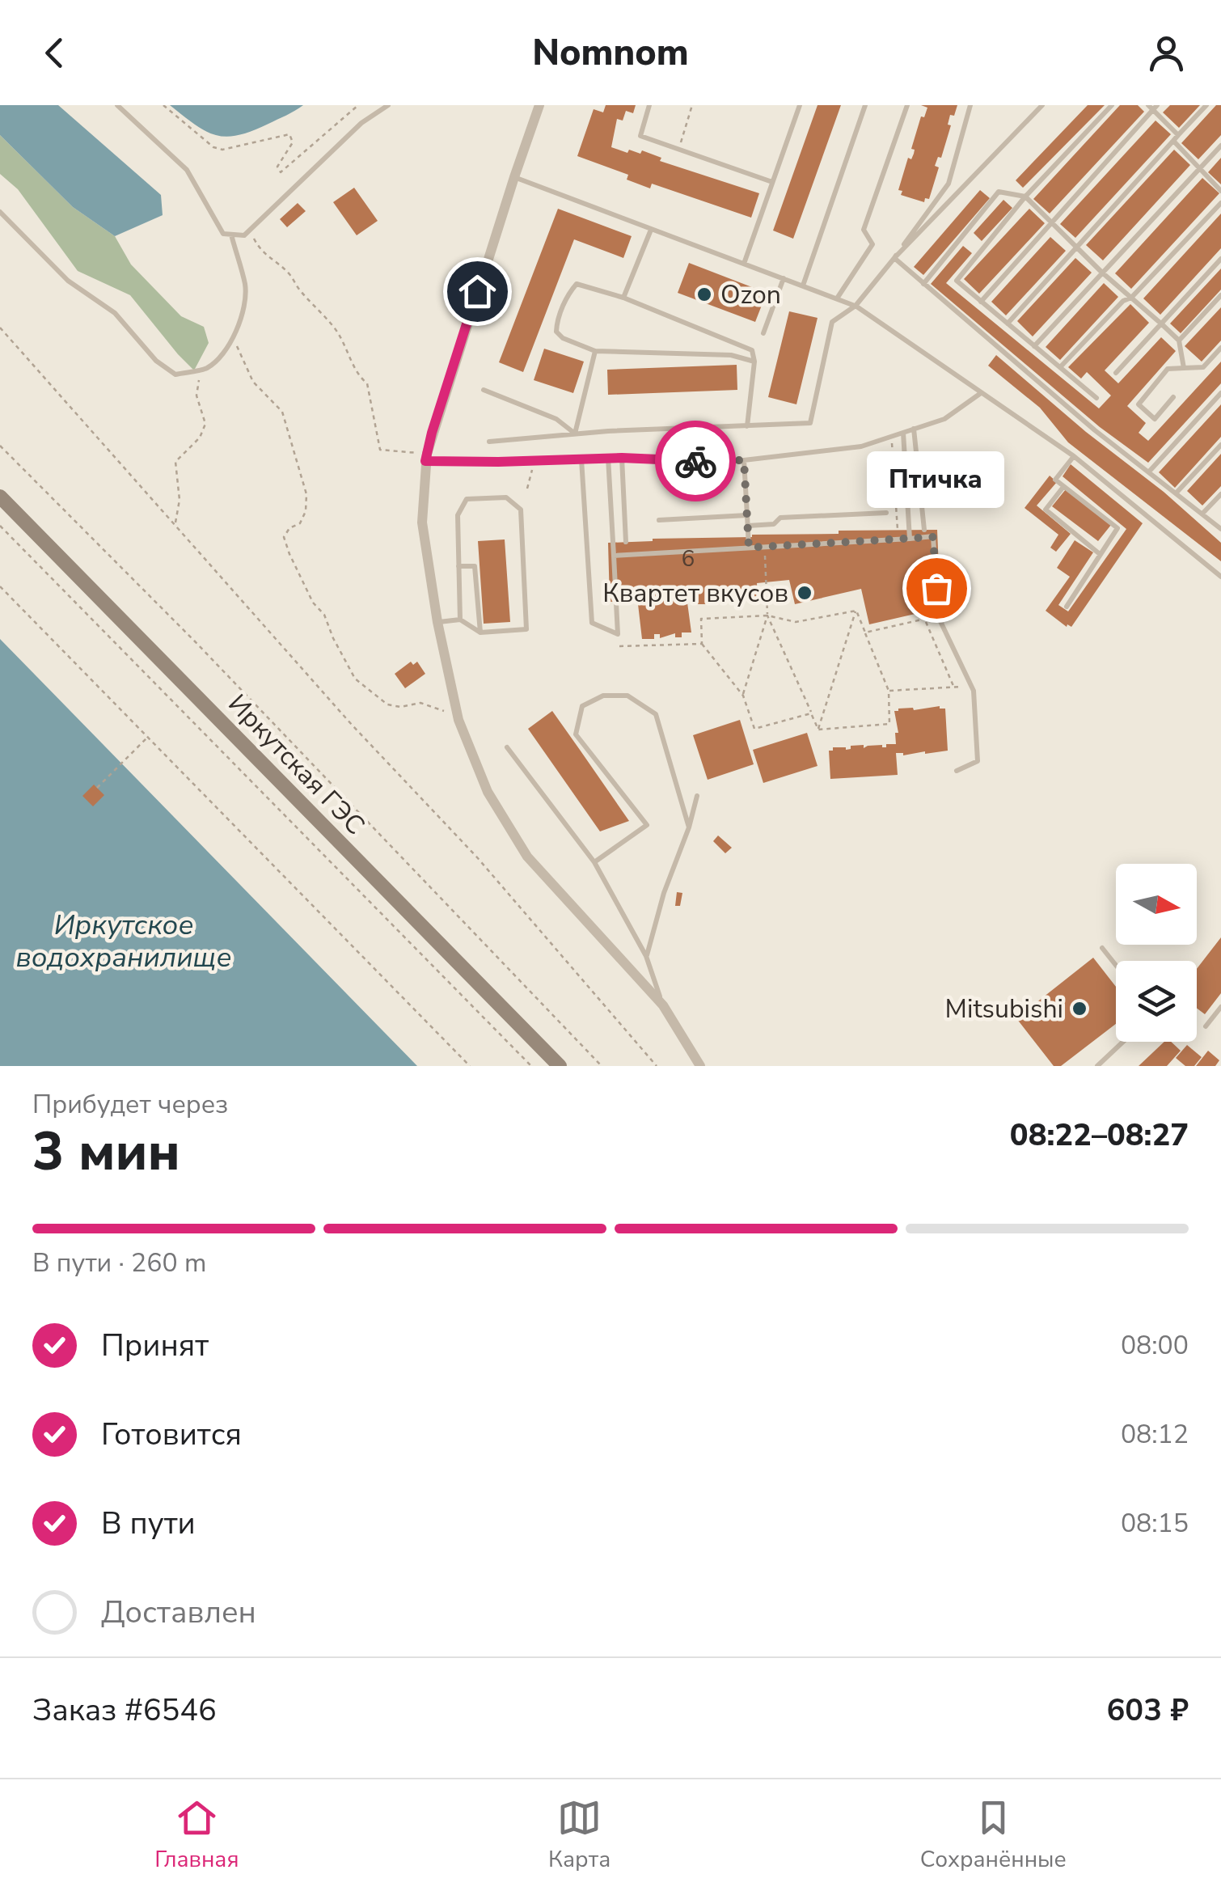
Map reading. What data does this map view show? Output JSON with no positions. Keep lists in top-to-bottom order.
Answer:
{
  "streets": {
    "main road": ["Иркутская ГЭС"]
  },
  "water": ["Иркутское водохранилище"],
  "places": [
    "Ozon",
    "Птичка",
    "Квартет вкусов",
    "Mitsubishi"
  ],
  "house_numbers": ["6"],
  "north": "right",
  "page": {
    "header": "Nomnom",
    "bubble": "Птичка",
    "heading": ["3 мин", "Прибудет через", "08:22–08:27"],
    "panel": ["Заказ #6546", "603 ₽"],
    "bar": "В пути · 260 m",
    "list": [
      ["Принят", "08:00"],
      ["Готовится", "08:12"],
      ["В пути", "08:15"],
      "Доставлен"
    ],
    "tabs": ["Главная", "Карта", "Сохранённые"]
  }
}
